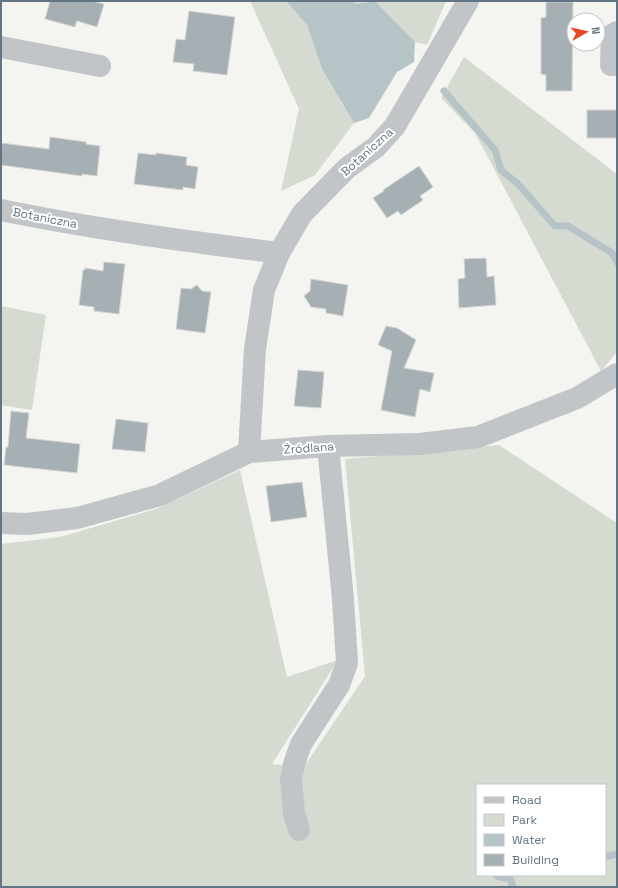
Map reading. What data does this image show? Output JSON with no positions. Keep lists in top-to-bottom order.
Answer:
{
  "streets": {
    "street": ["Botaniczna", "Źródlana"]
  },
  "crossings": [
    ["Botaniczna", "Źródlana"]
  ],
  "legend": [
    "Road",
    "Park",
    "Water",
    "Building"
  ],
  "north": "right"
}
